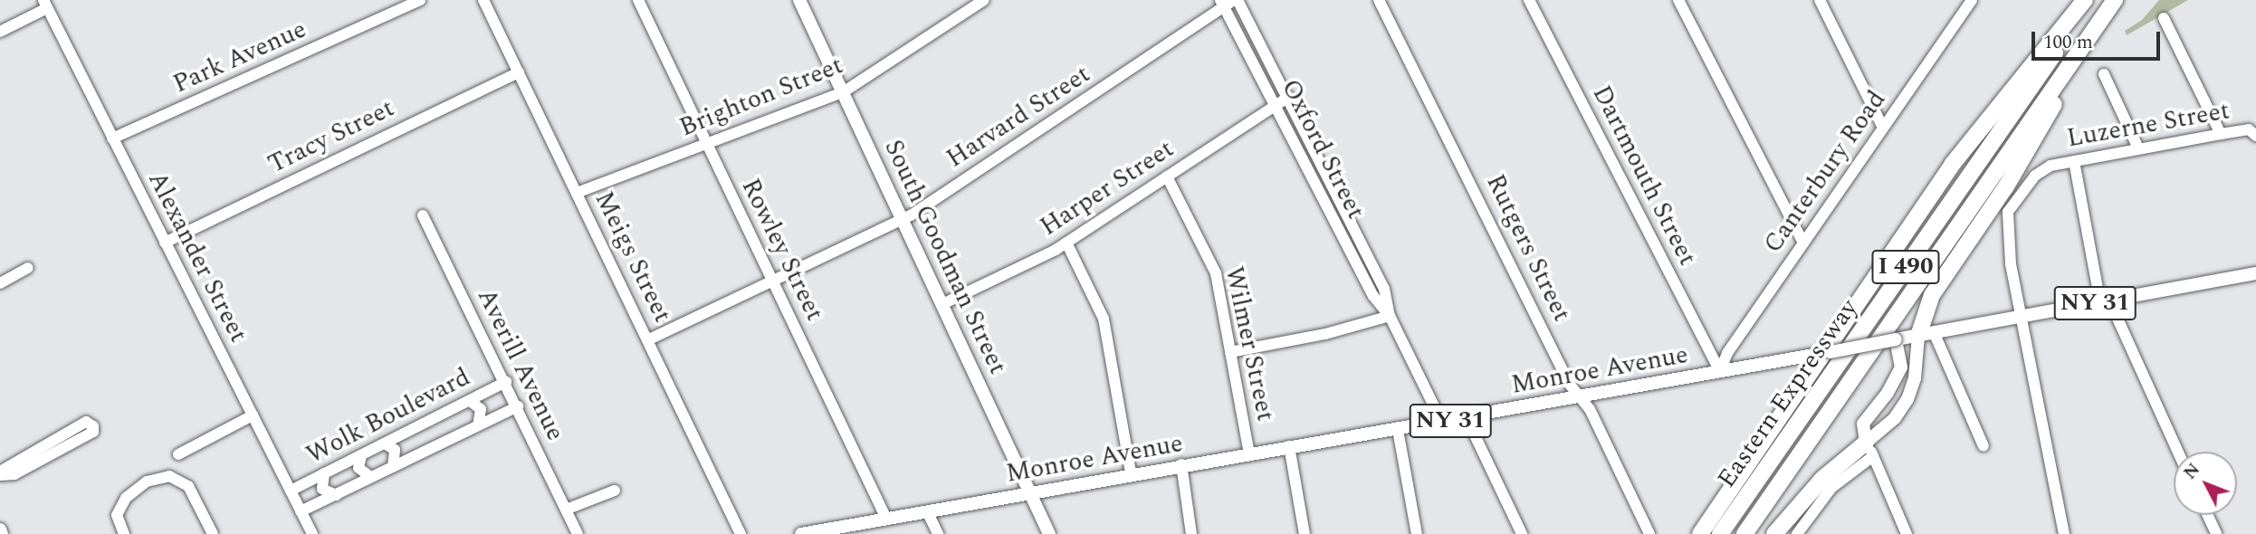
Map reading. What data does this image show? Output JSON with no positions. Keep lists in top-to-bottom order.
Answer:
{
  "streets": {
    "highway": ["I 490", "Eastern Expressway"],
    "main road": ["South Goodman Street", "NY 31", "Monroe Avenue"],
    "street": [
      "Park Avenue",
      "Brighton Street",
      "Harvard Street",
      "Luzerne Street",
      "Tracy Street",
      "Oxford Street",
      "Canterbury Road",
      "Dartmouth Street",
      "Harper Street",
      "Rutgers Street",
      "Rowley Street",
      "Alexander Street",
      "Meigs Street",
      "Wilmer Street",
      "Averill Avenue",
      "Wolk Boulevard"
    ]
  },
  "crossings": [
    ["Park Avenue", "Alexander Street"],
    ["Brighton Street", "Rowley Street"],
    ["Brighton Street", "Meigs Street"],
    ["Brighton Street", "South Goodman Street"],
    ["Harvard Street", "Oxford Street"],
    ["Harvard Street", "Rowley Street"],
    ["Harvard Street", "Meigs Street"],
    ["Harvard Street", "South Goodman Street"],
    ["Luzerne Street", "Monroe Avenue"],
    ["Tracy Street", "Alexander Street"],
    ["Tracy Street", "Meigs Street"],
    ["Oxford Street", "Harper Street"],
    ["Oxford Street", "Monroe Avenue"],
    ["Canterbury Road", "Dartmouth Street"],
    ["Canterbury Road", "Monroe Avenue"],
    ["Dartmouth Street", "Monroe Avenue"],
    ["Harper Street", "South Goodman Street"],
    ["Harper Street", "Wilmer Street"],
    ["Rutgers Street", "Monroe Avenue"],
    ["Rowley Street", "Monroe Avenue"],
    ["Alexander Street", "Wolk Boulevard"],
    ["South Goodman Street", "Monroe Avenue"],
    ["Wilmer Street", "Monroe Avenue"],
    ["Averill Avenue", "Wolk Boulevard"]
  ],
  "scale_bar": "100 m",
  "north": "top left"
}
